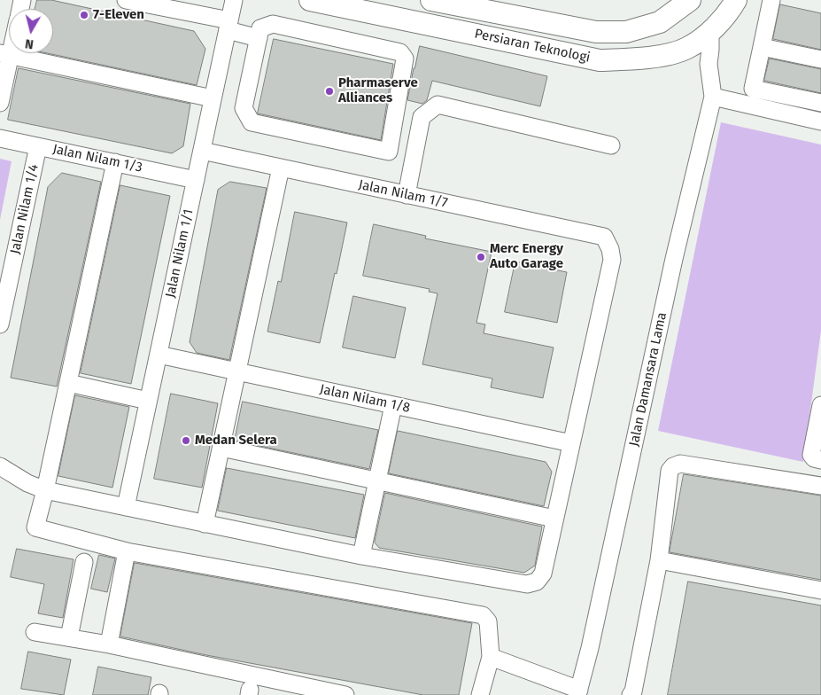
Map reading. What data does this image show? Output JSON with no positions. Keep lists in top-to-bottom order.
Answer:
{
  "streets": {
    "main road": ["Persiaran Teknologi"],
    "street": [
      "Jalan Nilam 1/3",
      "Jalan Nilam 1/7",
      "Jalan Nilam 1/4",
      "Jalan Nilam 1/1",
      "Jalan Damansara Lama",
      "Jalan Nilam 1/8"
    ]
  },
  "crossings": [
    ["Persiaran Teknologi", "Jalan Damansara Lama"],
    ["Jalan Nilam 1/3", "Jalan Nilam 1/4"],
    ["Jalan Nilam 1/3", "Jalan Nilam 1/1"],
    ["Jalan Nilam 1/7", "Jalan Nilam 1/1"],
    ["Jalan Nilam 1/7", "Jalan Nilam 1/8"],
    ["Jalan Nilam 1/1", "Jalan Nilam 1/8"]
  ],
  "places": [
    "7-Eleven",
    "Pharmaserve Alliances",
    "Merc Energy Auto Garage",
    "Medan Selera"
  ],
  "north": "bottom"
}
